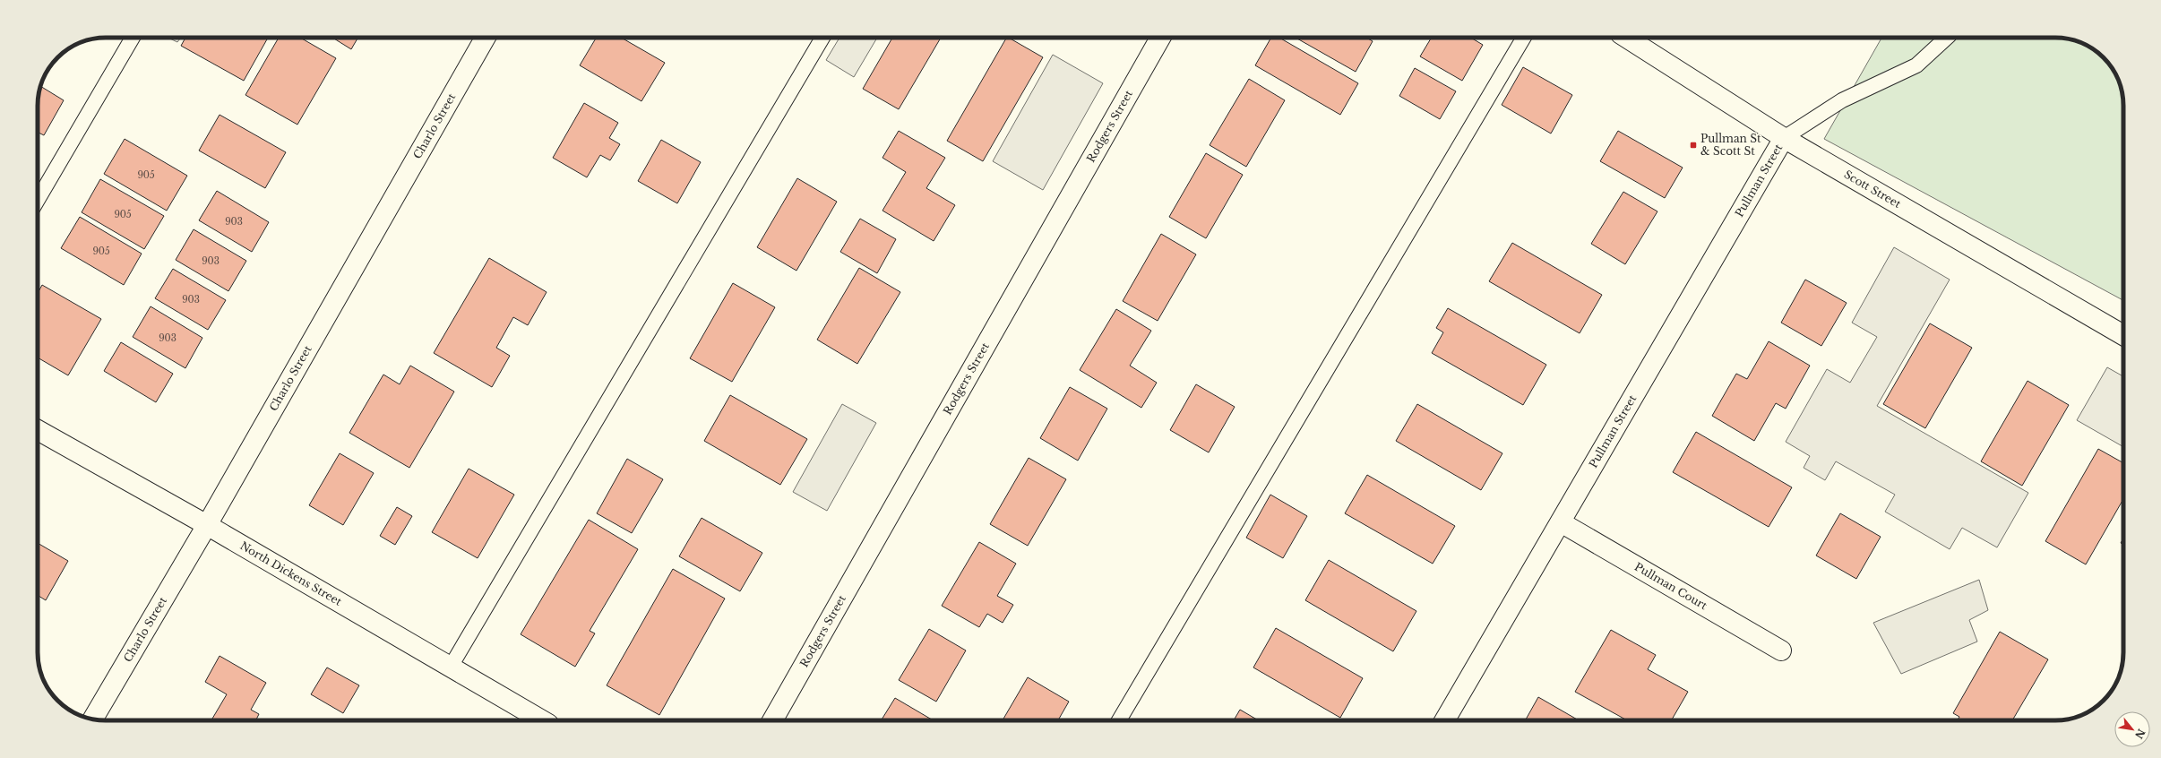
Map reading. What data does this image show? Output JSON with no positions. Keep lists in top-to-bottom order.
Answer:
{
  "streets": {
    "street": [
      "Charlo Street",
      "Rodgers Street",
      "Pullman Street",
      "Scott Street",
      "North Dickens Street",
      "Pullman Court"
    ]
  },
  "crossings": [
    ["Charlo Street", "North Dickens Street"],
    ["Pullman Street", "Scott Street"],
    ["Pullman Street", "Pullman Court"]
  ],
  "places": {
    "transit": ["Pullman St & Scott St"]
  },
  "house_numbers": [
    "905",
    "905",
    "903",
    "905",
    "903",
    "903",
    "903"
  ],
  "north": "bottom right"
}
